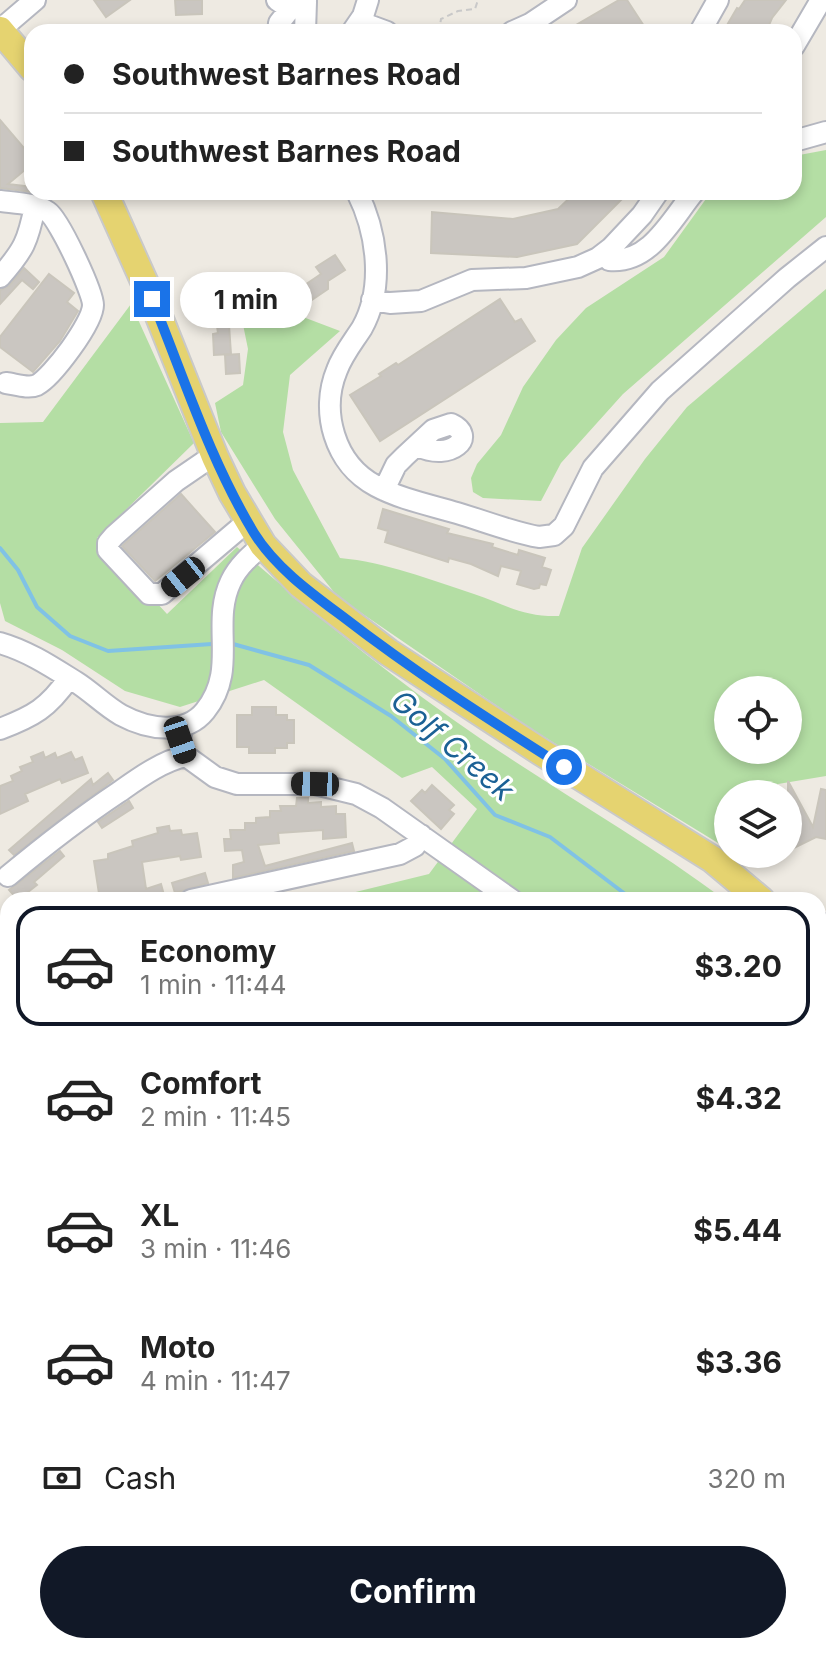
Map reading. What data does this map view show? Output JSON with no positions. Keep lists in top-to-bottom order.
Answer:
{
  "water": ["Golf Creek"],
  "page": {
    "banner": ["Southwest Barnes Road", "Southwest Barnes Road"],
    "bubble": "1 min",
    "list": [
      {
        "name": "Economy",
        "note": "1 min · 11:44",
        "value": "$3.20"
      },
      {
        "name": "Comfort",
        "note": "2 min · 11:45",
        "value": "$4.32"
      },
      {
        "name": "XL",
        "note": "3 min · 11:46",
        "value": "$5.44"
      },
      {
        "name": "Moto",
        "note": "4 min · 11:47",
        "value": "$3.36"
      }
    ],
    "pay": ["Cash", "320 m"],
    "buttons": "Confirm"
  }
}
